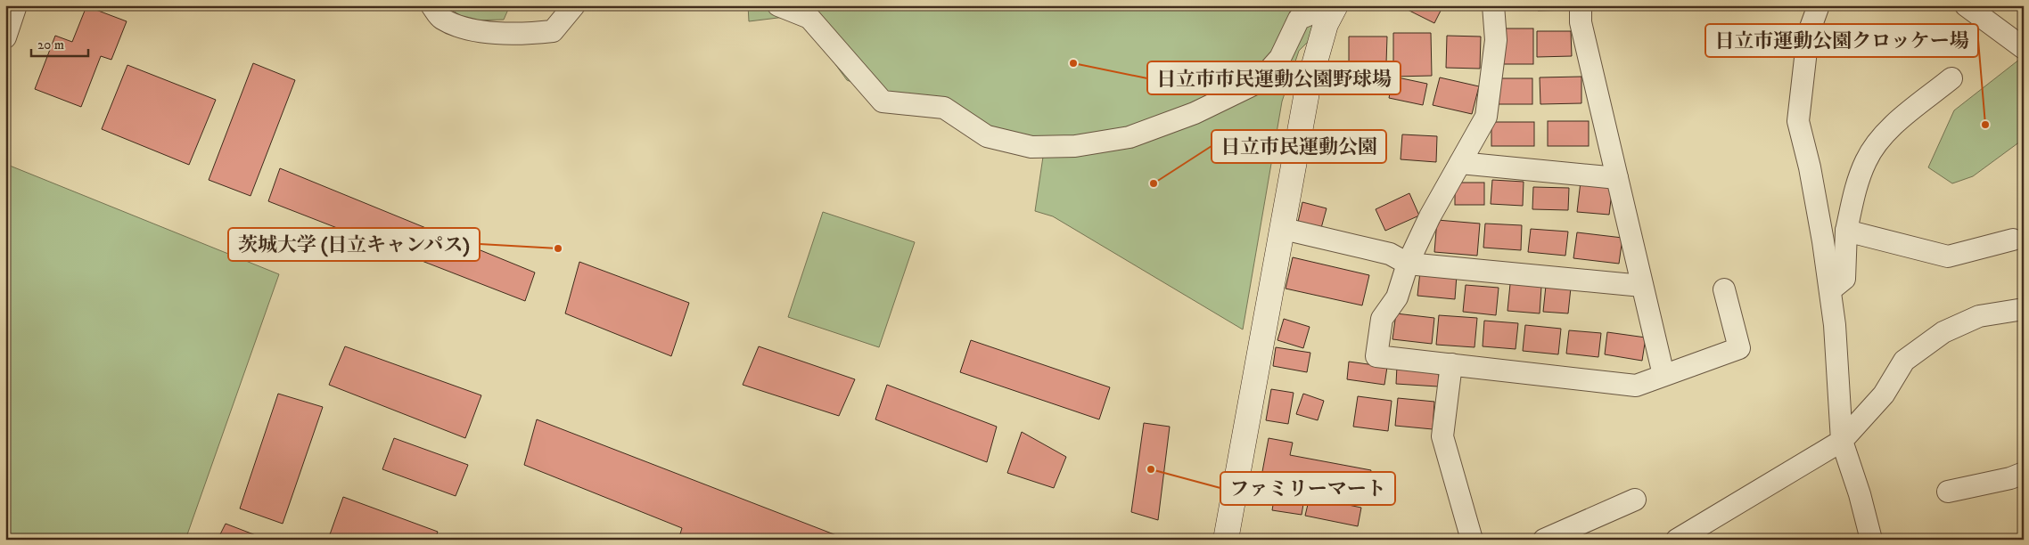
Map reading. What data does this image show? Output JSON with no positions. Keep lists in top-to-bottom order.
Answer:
{
  "places": [
    "日立市市民運動公園野球場",
    "日立市運動公園クロッケー場",
    "日立市民運動公園",
    "茨城大学 (日立キャンパス)",
    "ファミリーマート"
  ],
  "scale_bar": "20 m"
}
